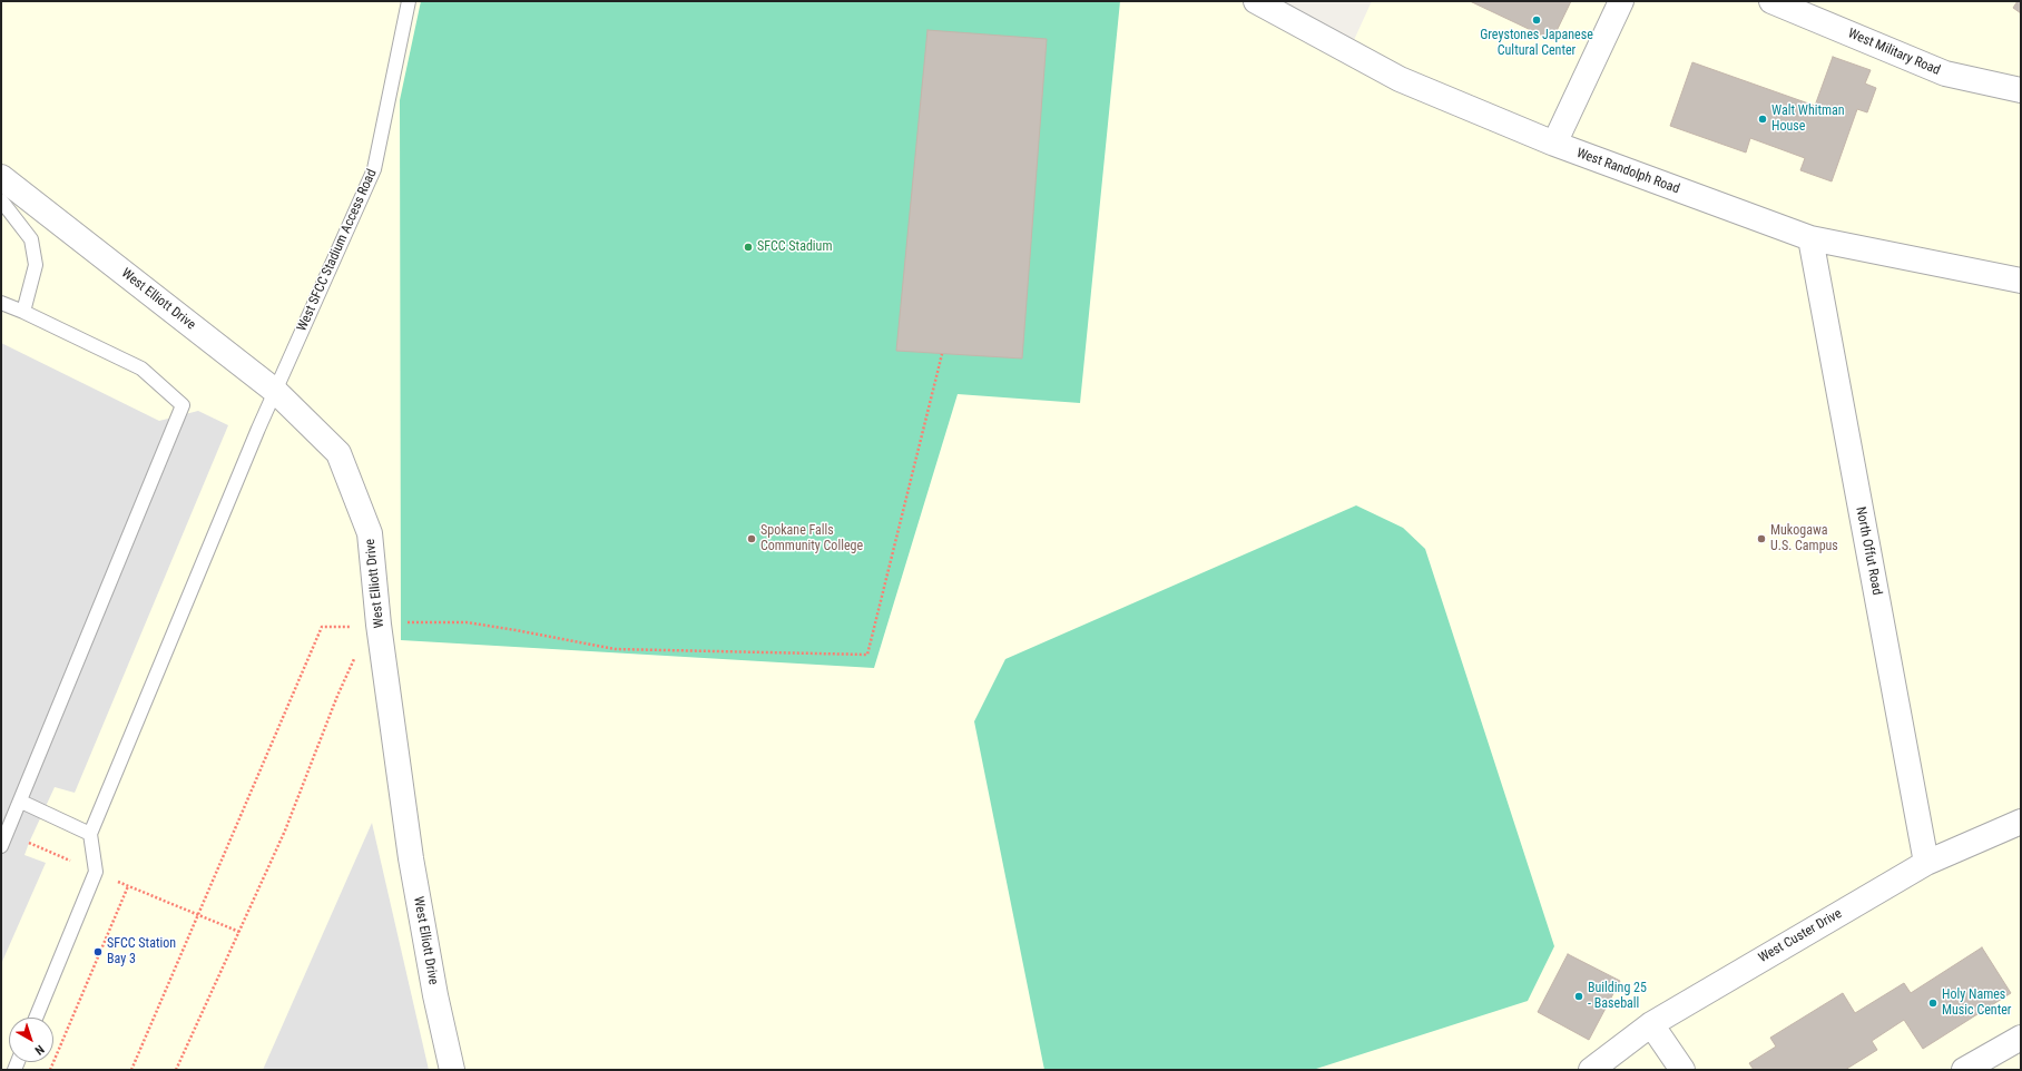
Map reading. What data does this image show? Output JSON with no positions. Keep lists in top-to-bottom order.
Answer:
{
  "streets": {
    "street": [
      "West Military Road",
      "West Randolph Road",
      "West Elliott Drive",
      "North Offut Road",
      "West Custer Drive"
    ],
    "lane": ["West SFCC Stadium Access Road"]
  },
  "crossings": [
    ["West Randolph Road", "North Offut Road"],
    ["West SFCC Stadium Access Road", "West Elliott Drive"],
    ["North Offut Road", "West Custer Drive"]
  ],
  "places": [
    "Greystones Japanese Cultural Center",
    "Walt Whitman House",
    "SFCC Stadium",
    "Spokane Falls Community College",
    "Mukogawa U.S. Campus",
    "SFCC Station Bay 3",
    "Building 25 - Baseball",
    "Holy Names Music Center"
  ],
  "north": "bottom right"
}
